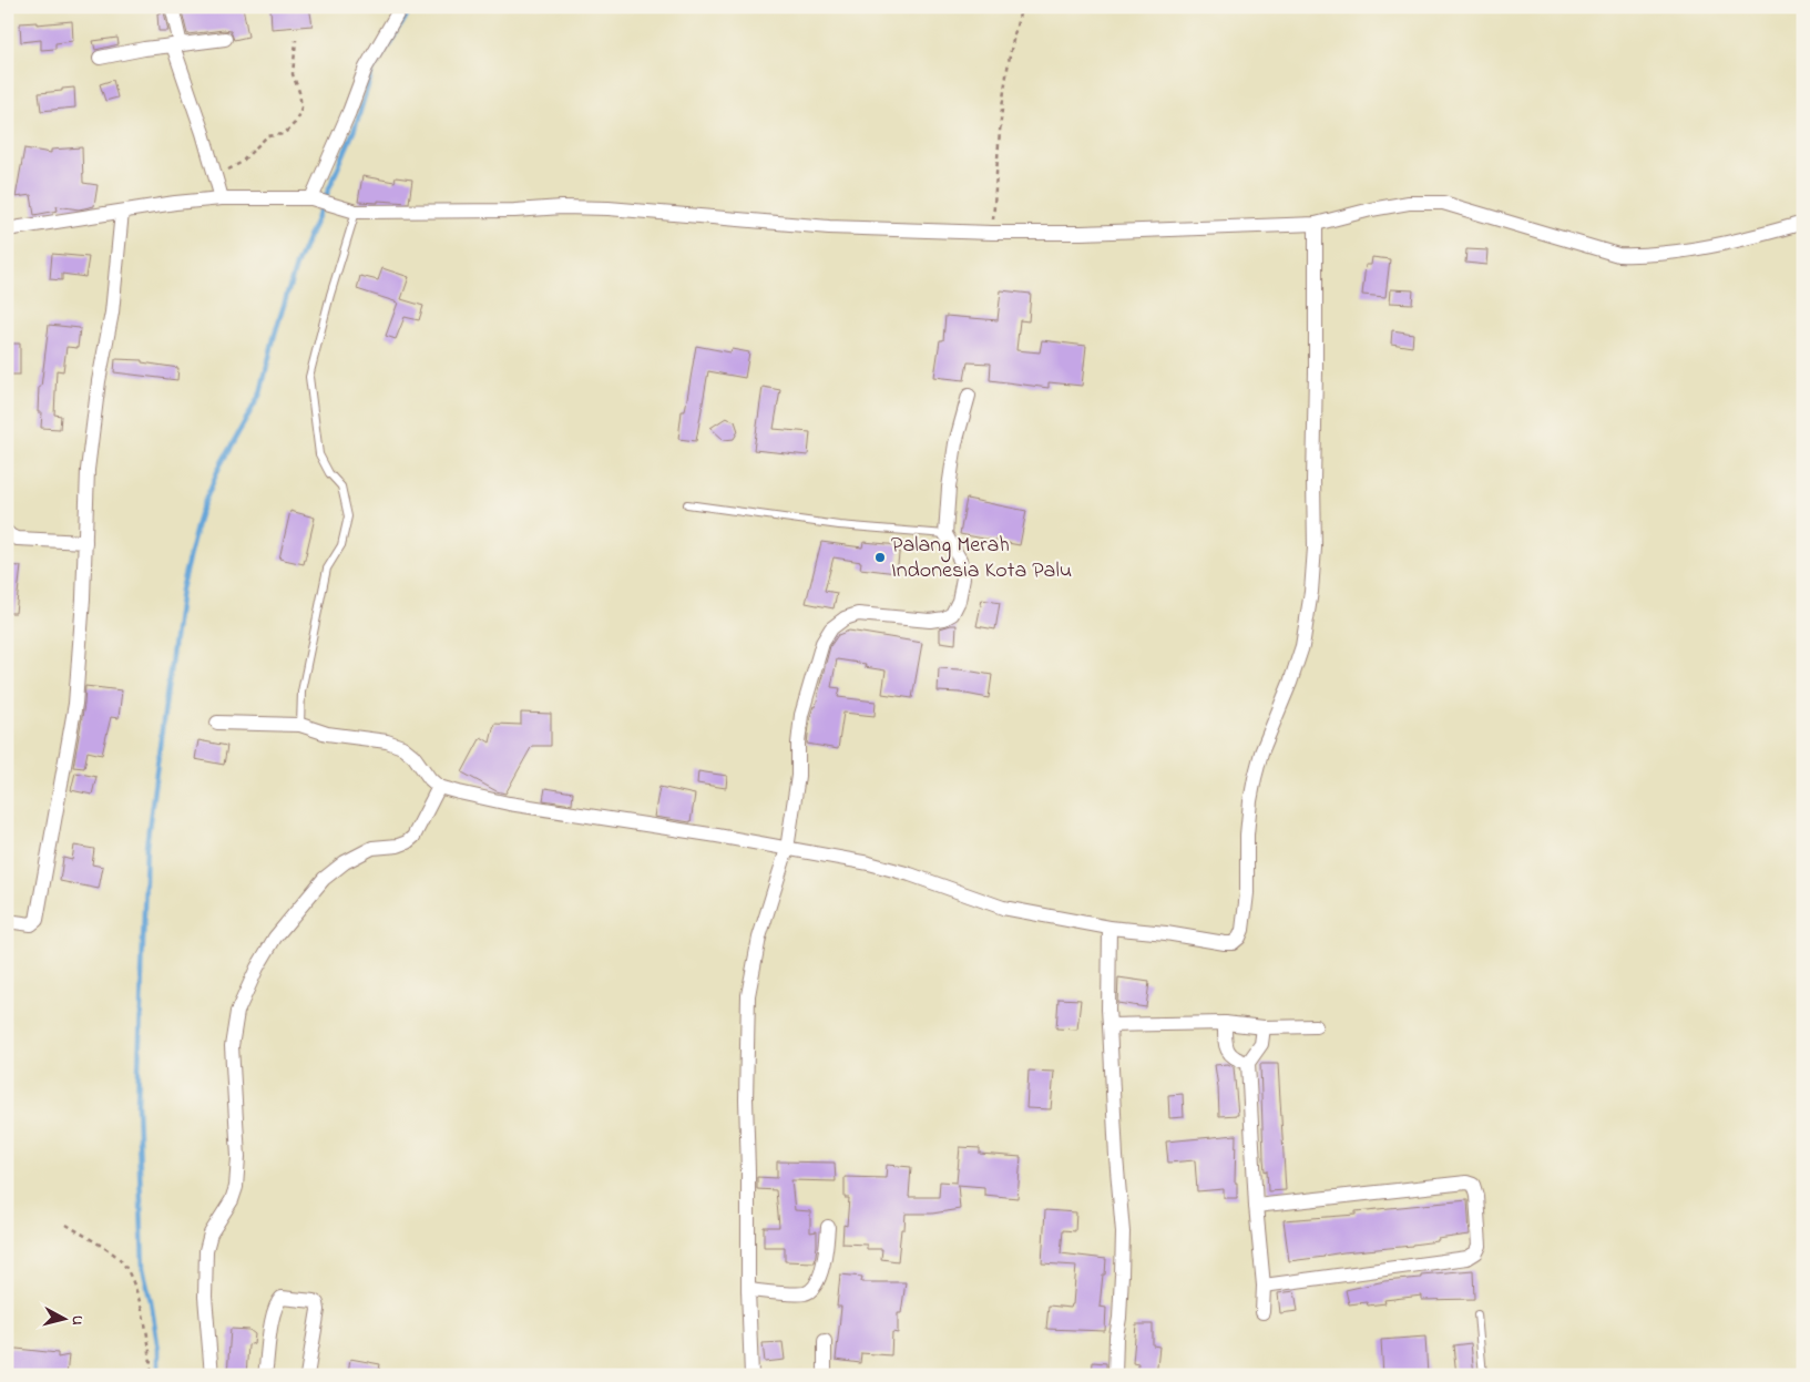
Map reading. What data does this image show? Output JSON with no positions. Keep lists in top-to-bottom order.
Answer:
{
  "places": ["Palang Merah Indonesia Kota Palu"],
  "north": "right"
}
